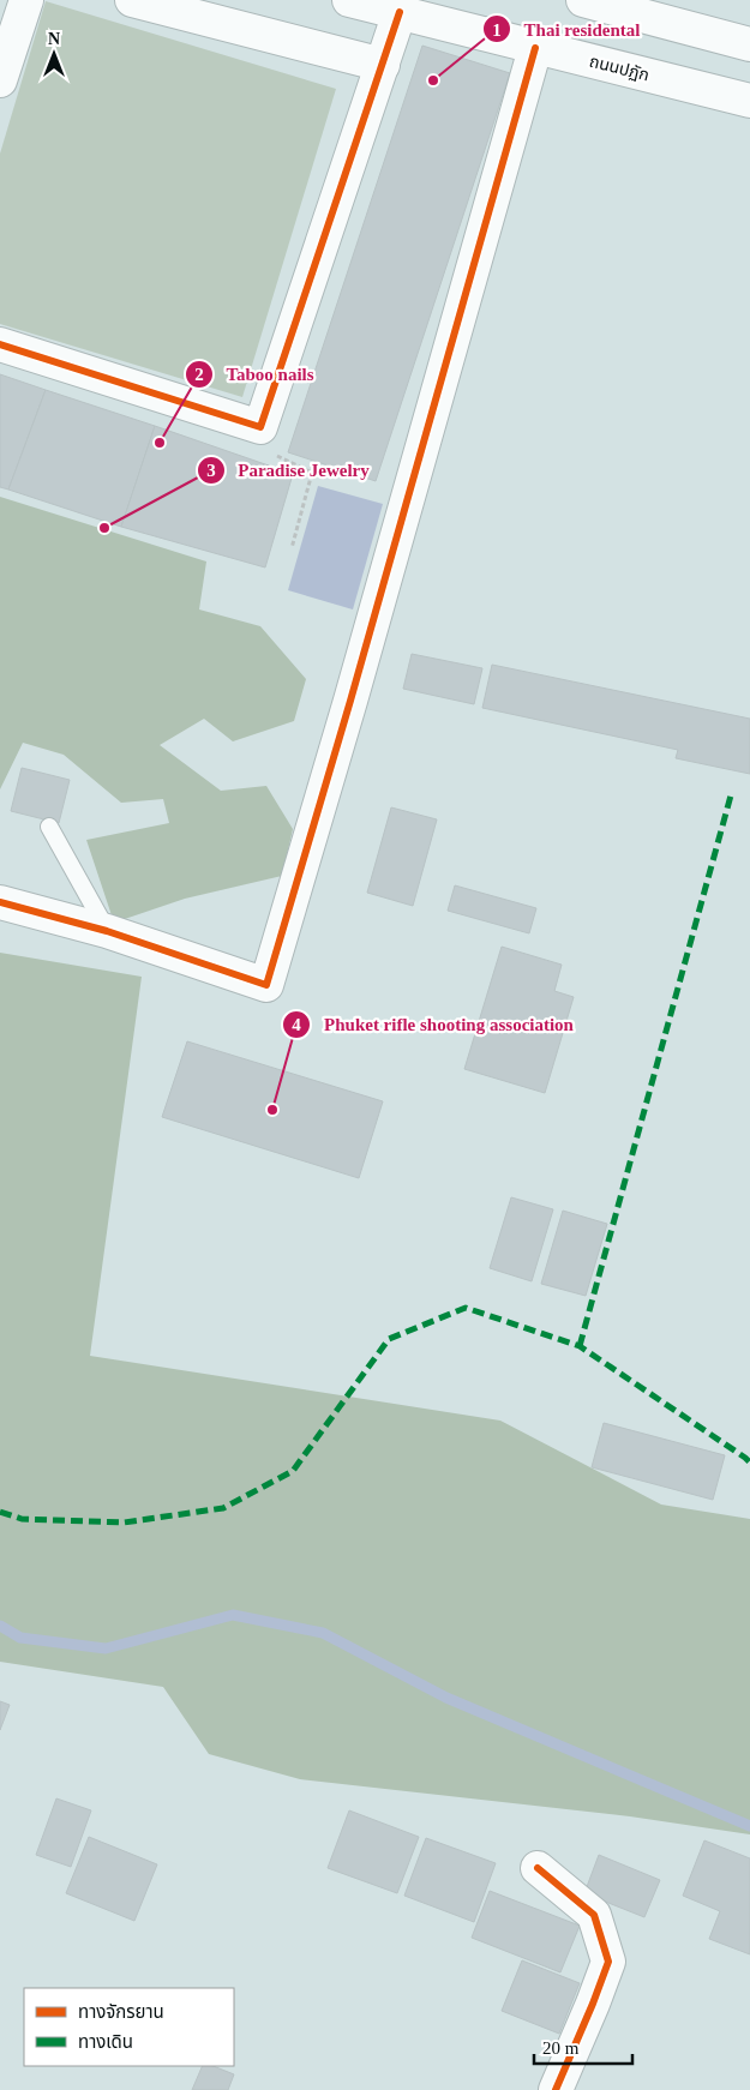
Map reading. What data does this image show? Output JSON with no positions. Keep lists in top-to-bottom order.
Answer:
{
  "streets": {
    "street": ["ถนนปฏัก"]
  },
  "places": [
    "Thai residental",
    "Taboo nails",
    "Paradise Jewelry",
    "Phuket rifle shooting association"
  ],
  "legend": ["ทางจักรยาน", "ทางเดิน"],
  "scale_bar": "20 m",
  "north": "top"
}
